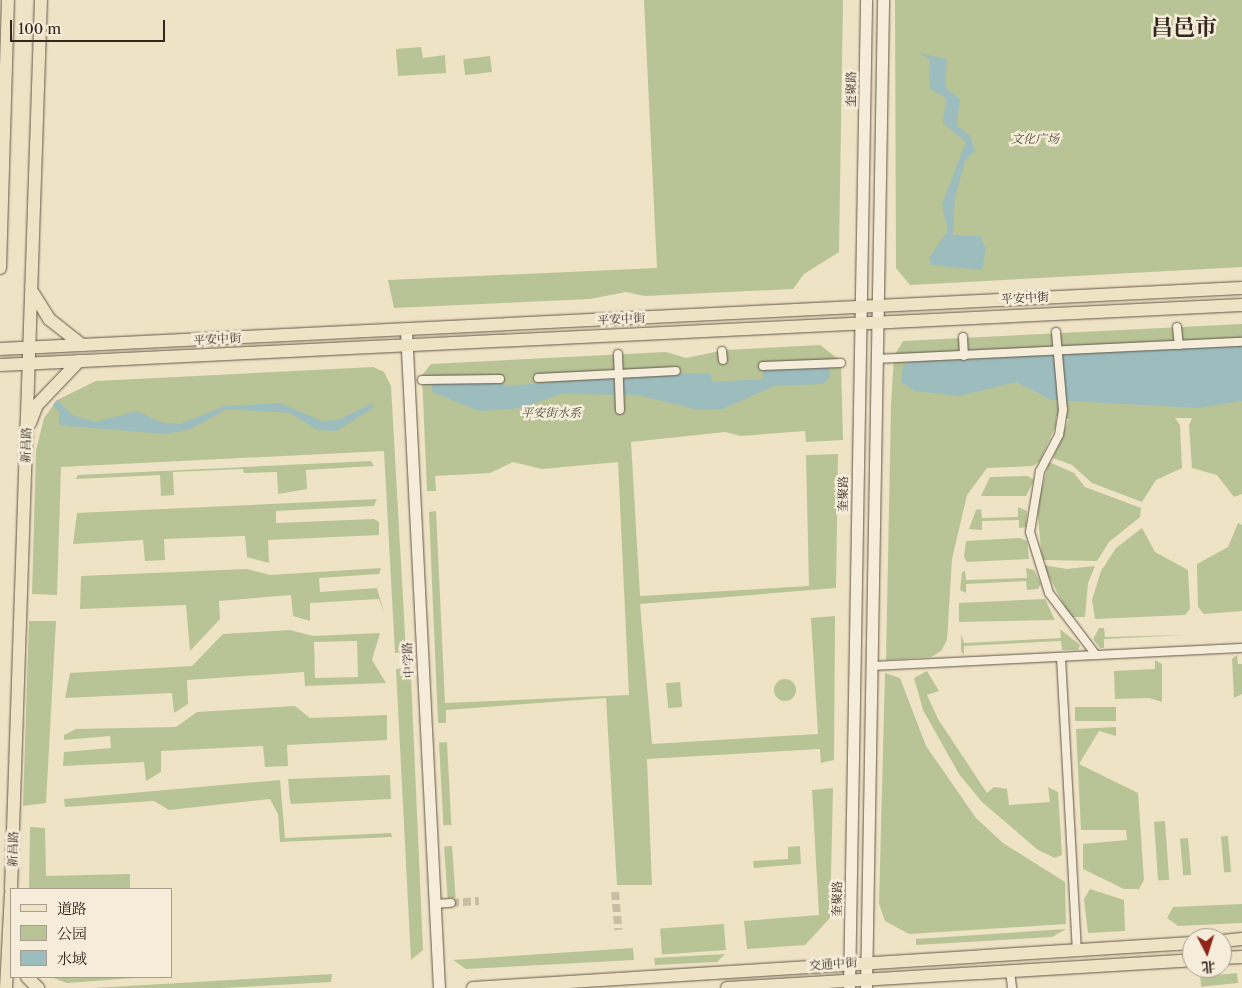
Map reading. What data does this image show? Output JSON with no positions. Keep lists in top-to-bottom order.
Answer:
{
  "streets": {
    "main road": [
      "奎聚路",
      "平安中街",
      "新昌路",
      "中学路",
      "交通中街"
    ]
  },
  "crossings": [
    ["奎聚路", "平安中街"],
    ["奎聚路", "交通中街"],
    ["平安中街", "新昌路"],
    ["平安中街", "中学路"]
  ],
  "districts": ["昌邑市"],
  "parks": ["文化广场", "平安街水系"],
  "legend": ["道路", "公园", "水域"],
  "scale_bar": "100 m",
  "north": "bottom"
}
